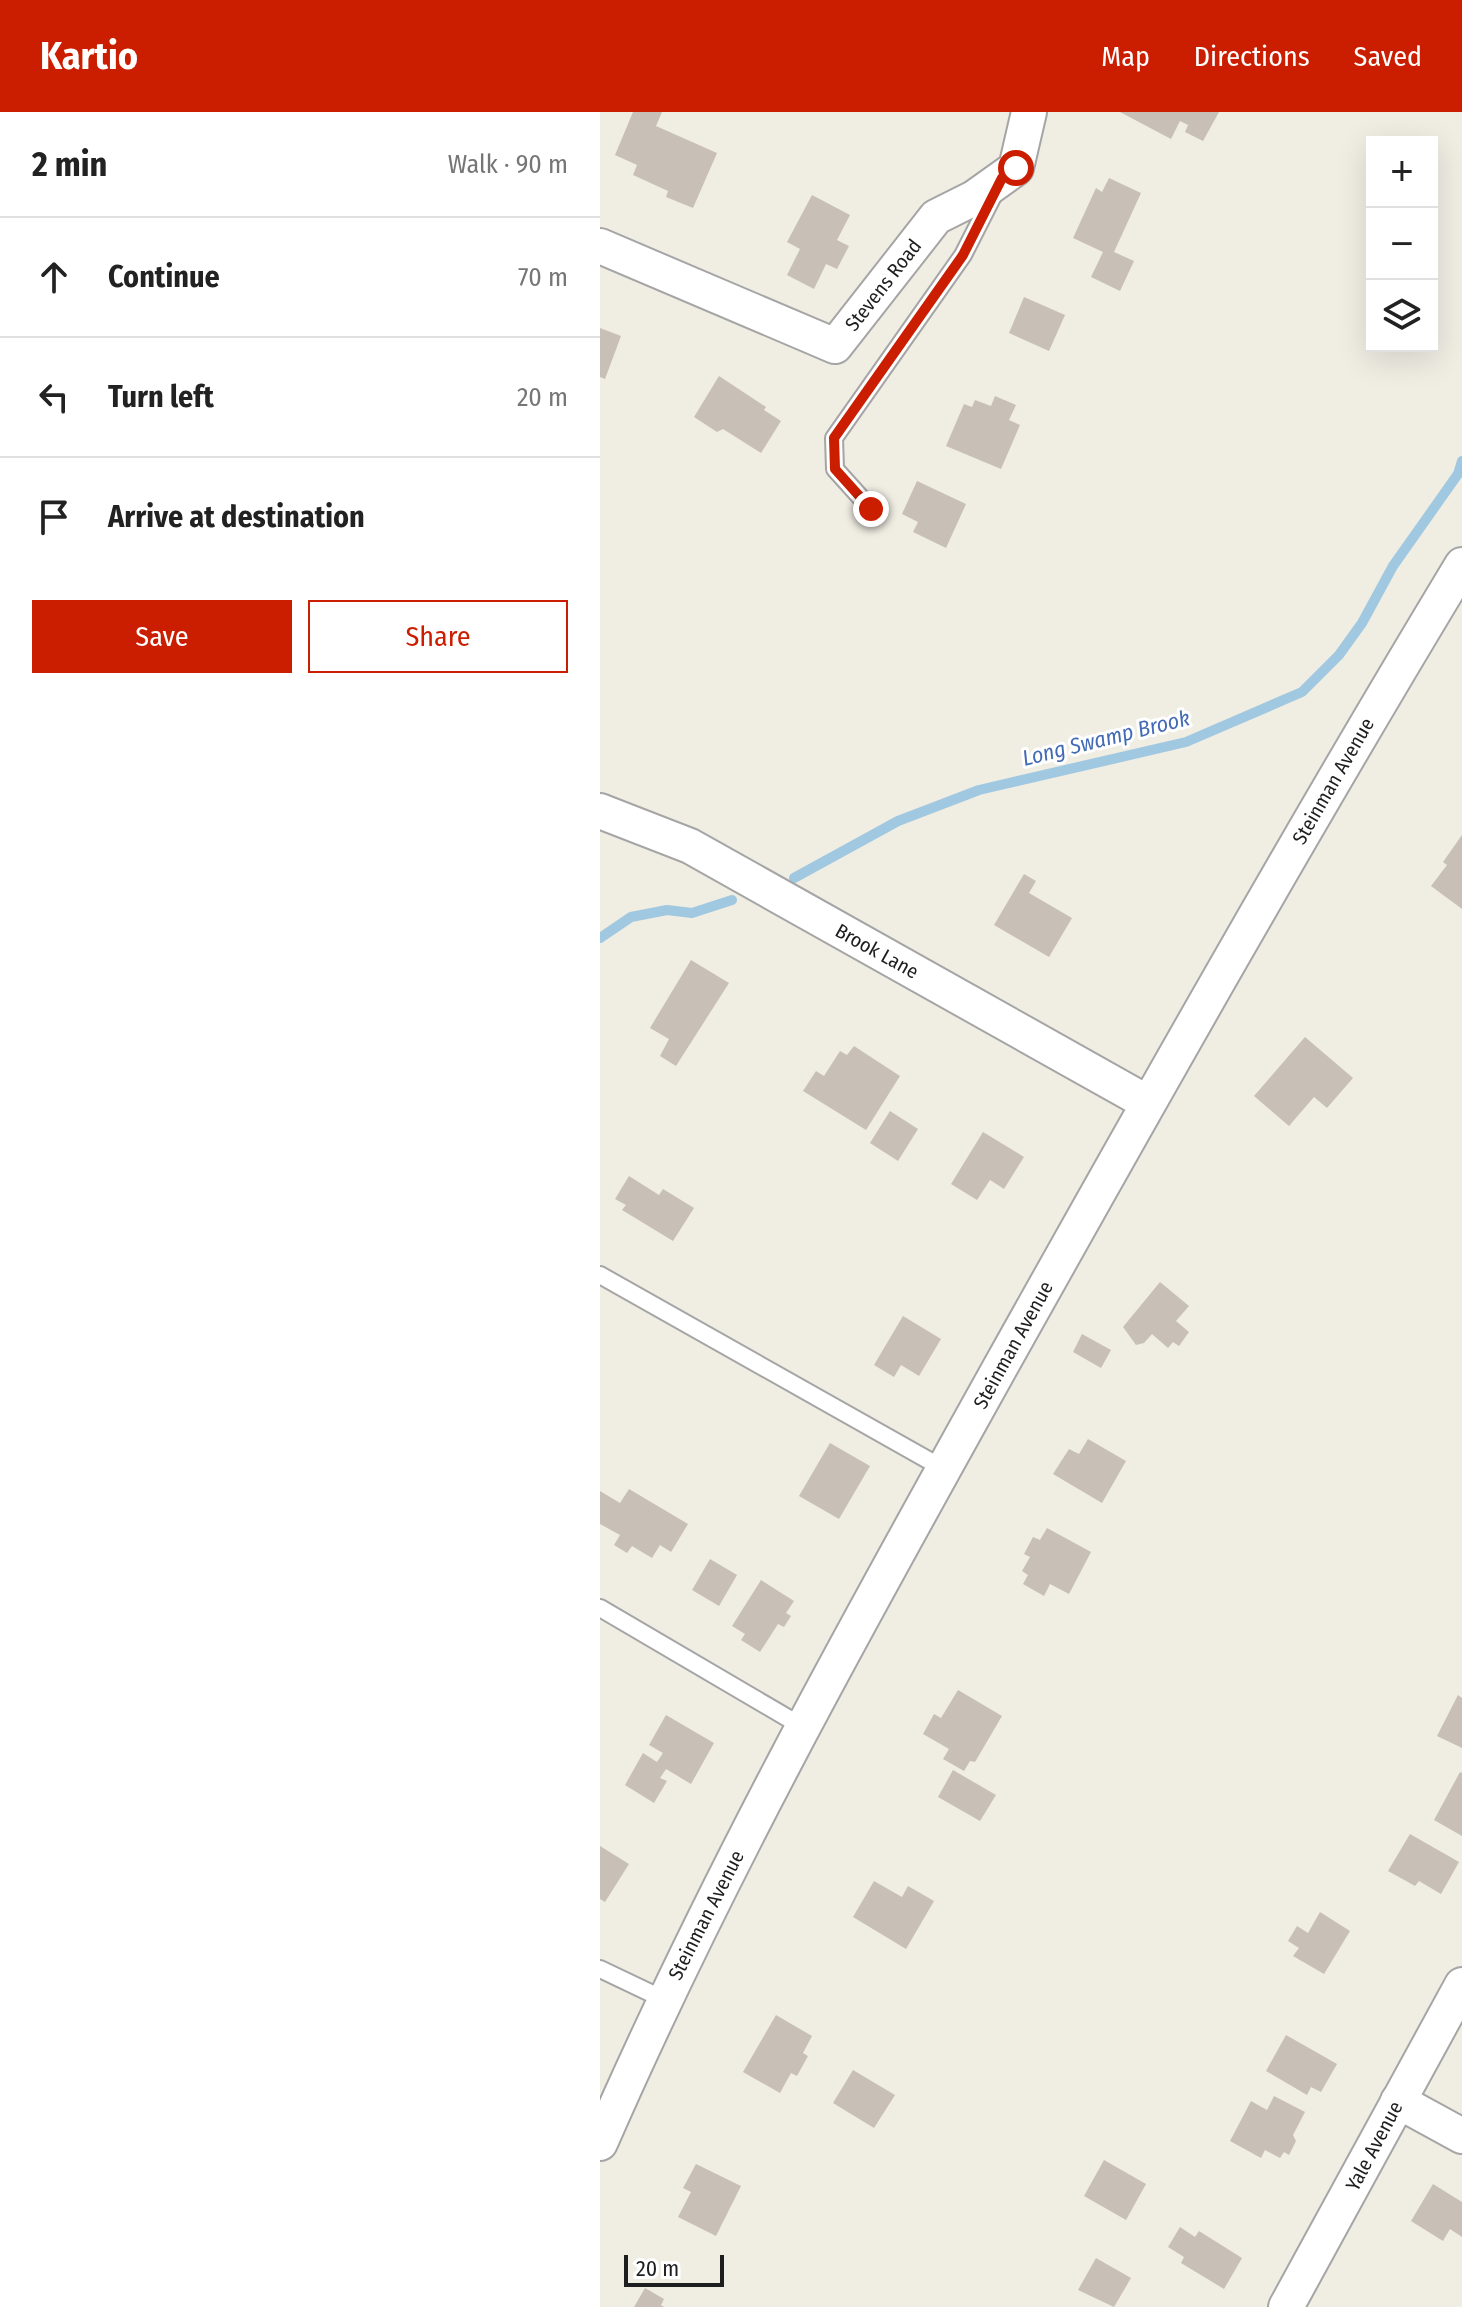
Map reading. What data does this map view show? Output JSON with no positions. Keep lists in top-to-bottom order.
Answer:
{
  "streets": {
    "street": [
      "Stevens Road",
      "Steinman Avenue",
      "Brook Lane",
      "Yale Avenue"
    ]
  },
  "crossings": [
    ["Steinman Avenue", "Brook Lane"]
  ],
  "water": ["Long Swamp Brook"],
  "scale_bar": "20 m",
  "page": {
    "header": "Kartio",
    "nav": ["Map", "Directions", "Saved"],
    "heading": ["2 min", "Walk · 90 m"],
    "map_buttons": ["+", "−"],
    "list": [
      ["Continue", "70 m"],
      ["Turn left", "20 m"],
      "Arrive at destination"
    ],
    "buttons": ["Save", "Share"],
    "scale": "20 m"
  }
}
